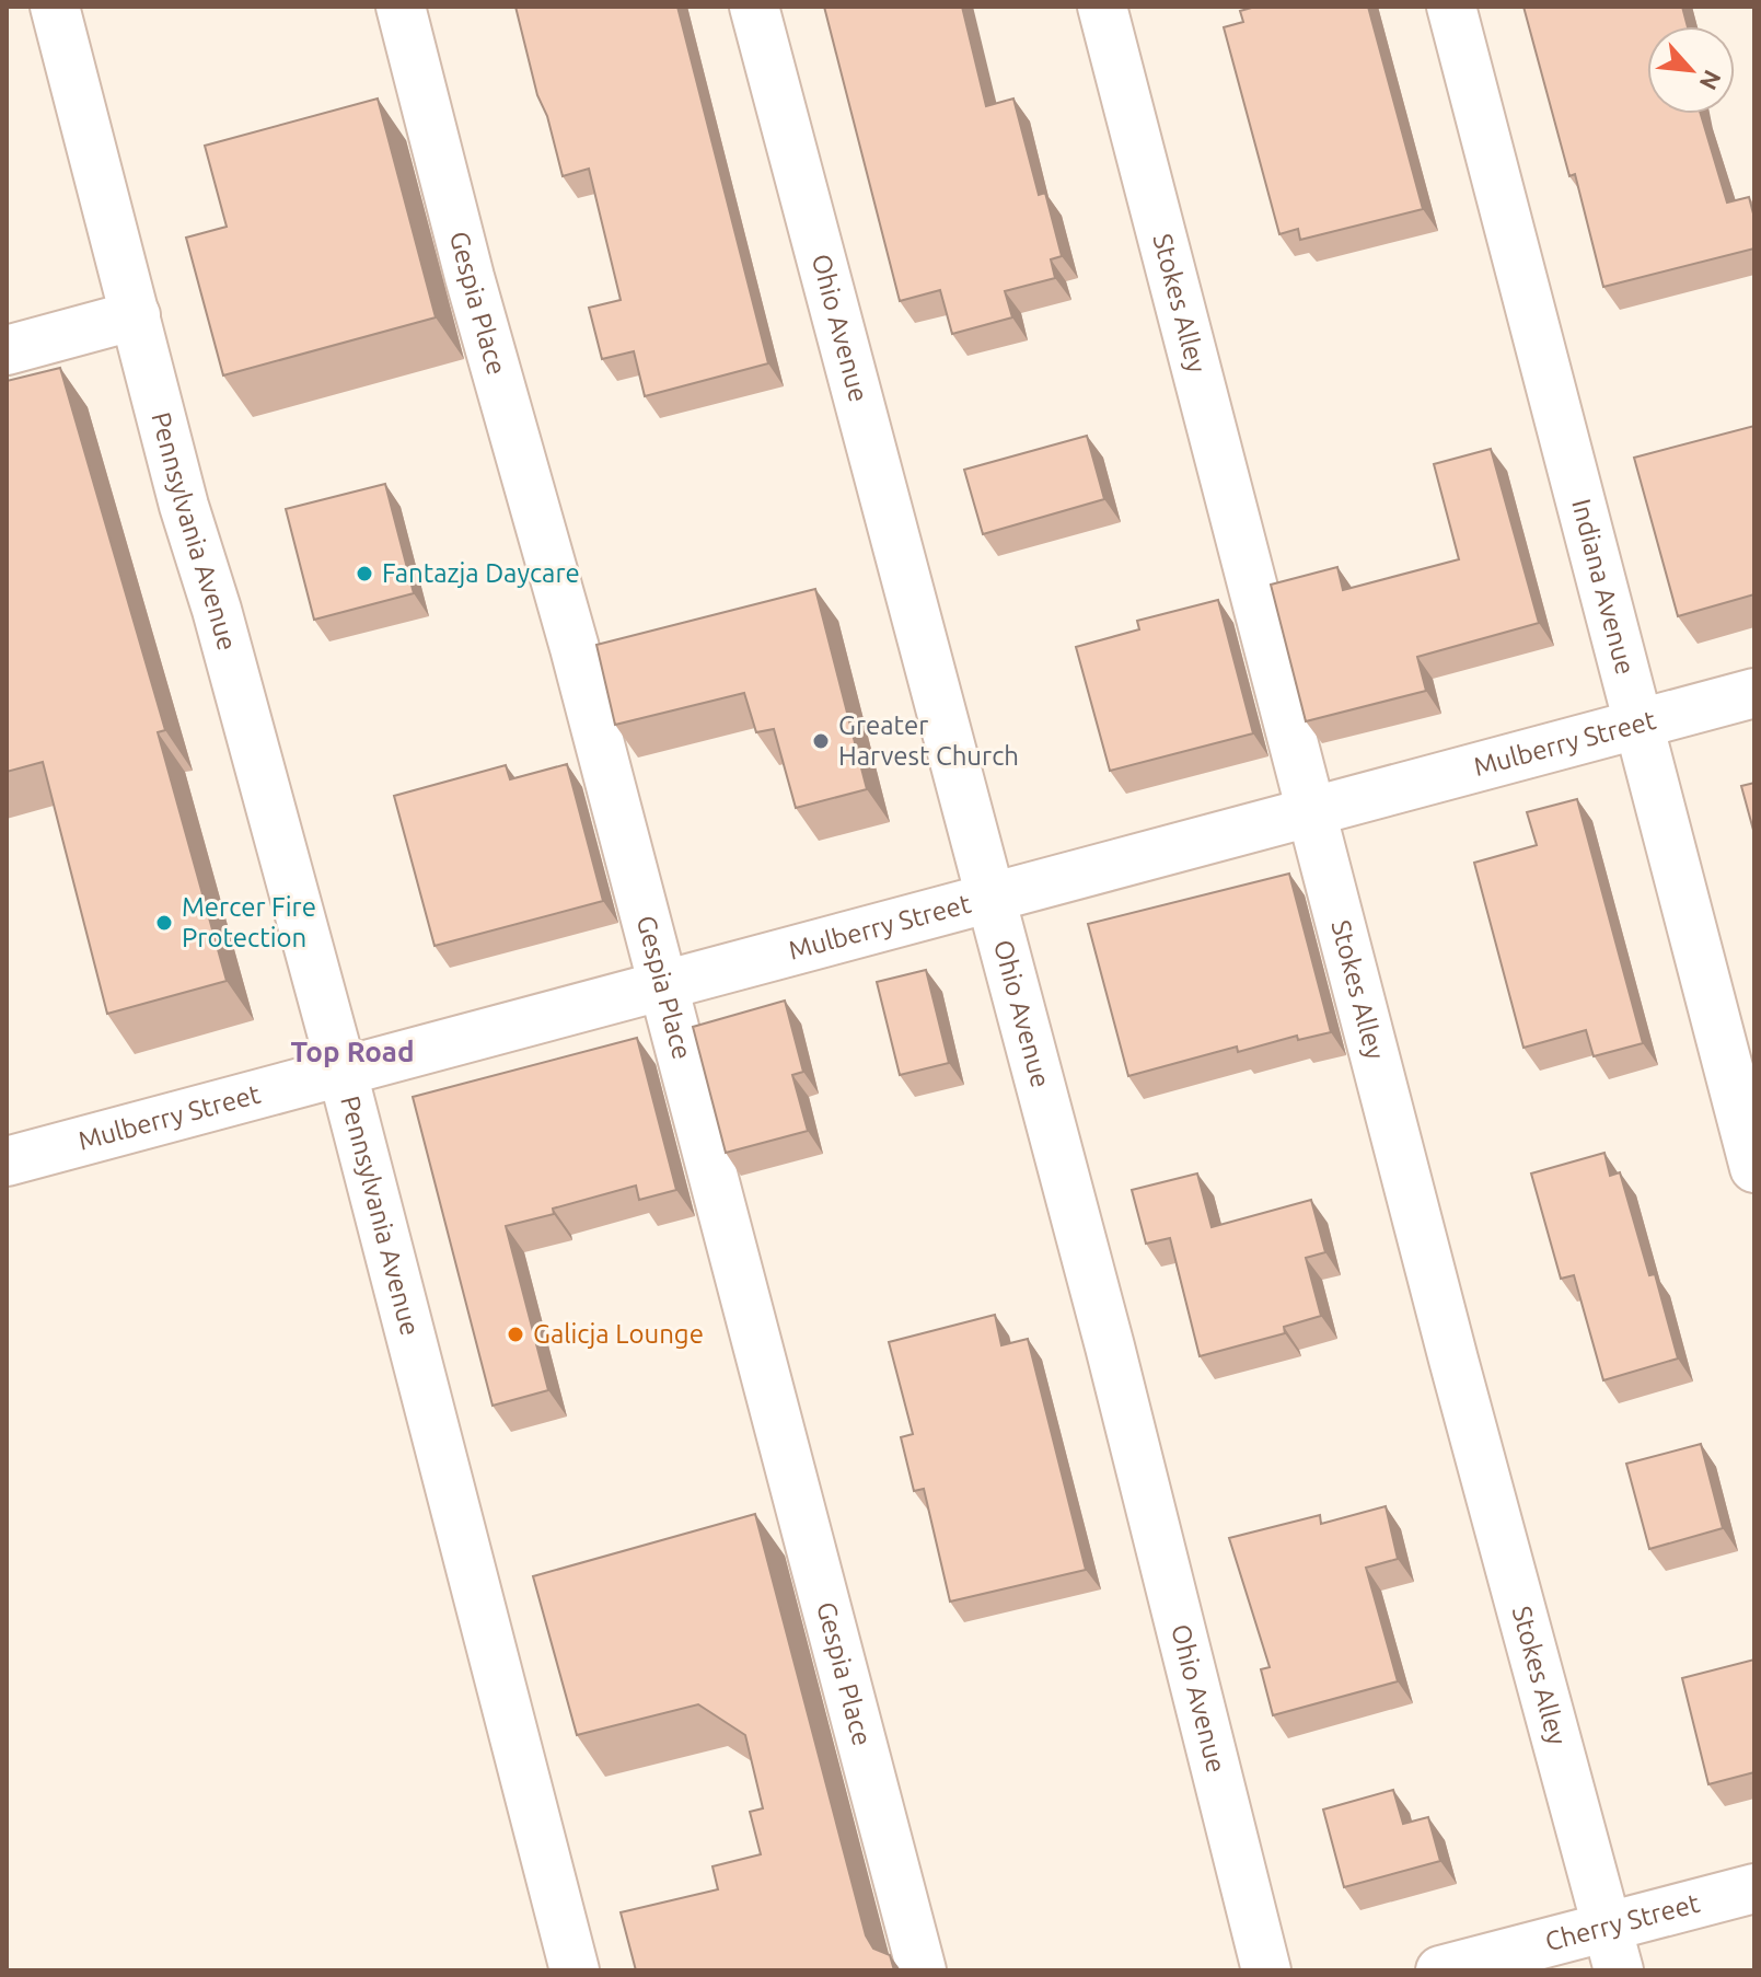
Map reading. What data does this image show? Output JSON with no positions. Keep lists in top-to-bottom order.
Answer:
{
  "streets": {
    "street": [
      "Gespia Place",
      "Stokes Alley",
      "Ohio Avenue",
      "Pennsylvania Avenue",
      "Indiana Avenue",
      "Mulberry Street",
      "Cherry Street"
    ]
  },
  "crossings": [
    ["Gespia Place", "Mulberry Street"],
    ["Stokes Alley", "Mulberry Street"],
    ["Stokes Alley", "Cherry Street"],
    ["Ohio Avenue", "Mulberry Street"],
    ["Pennsylvania Avenue", "Mulberry Street"],
    ["Indiana Avenue", "Mulberry Street"]
  ],
  "districts": ["Top Road"],
  "places": [
    "Fantazja Daycare",
    "Greater Harvest Church",
    "Mercer Fire Protection",
    "Galicja Lounge"
  ],
  "north": "bottom right"
}
